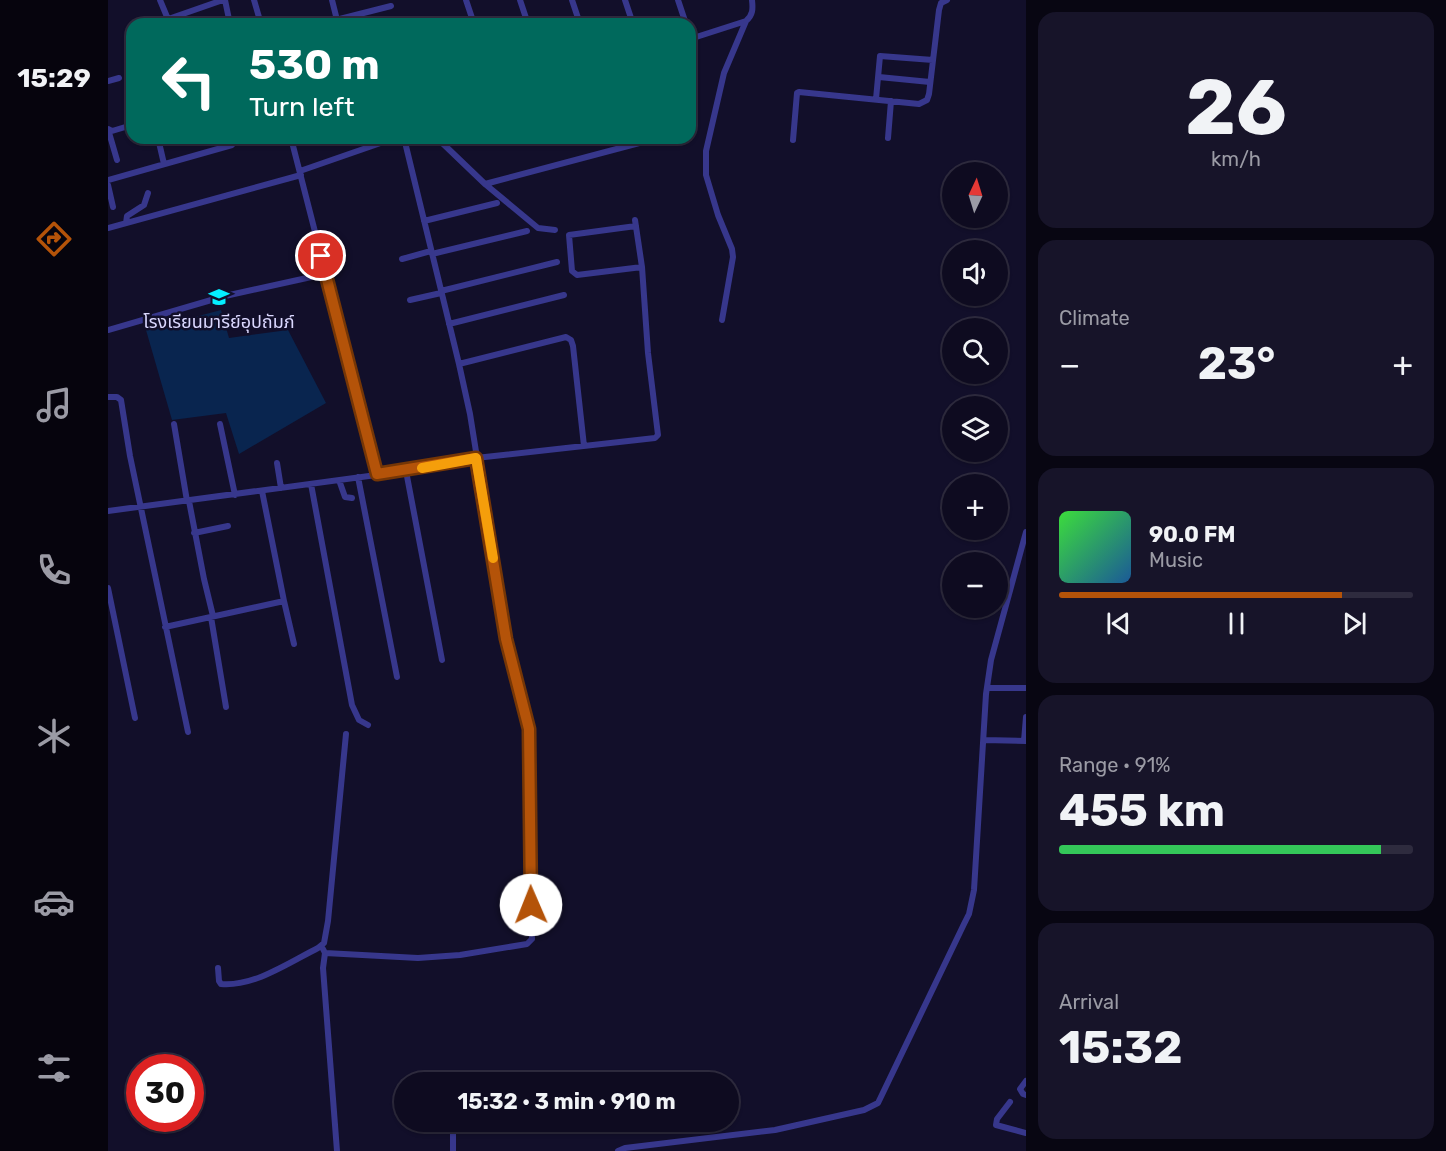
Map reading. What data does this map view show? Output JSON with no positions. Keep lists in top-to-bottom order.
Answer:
{
  "places": {
    "school or university": ["โรงเรียนมารีย์อุปถัมภ์"]
  },
  "north": "top",
  "page": {
    "tabs": "15:29",
    "tile": [
      ["26", "km/h"],
      "Climate",
      ["Range · 91%", "455 km"],
      ["Arrival", "15:32"]
    ],
    "turn": ["530 m", "Turn left"],
    "map_buttons": ["+", "−"],
    "heat": ["−", "23°", "+"],
    "song": ["90.0 FM", "Music"],
    "limit": "30",
    "trip": "15:32 · 3 min · 910 m"
  }
}
